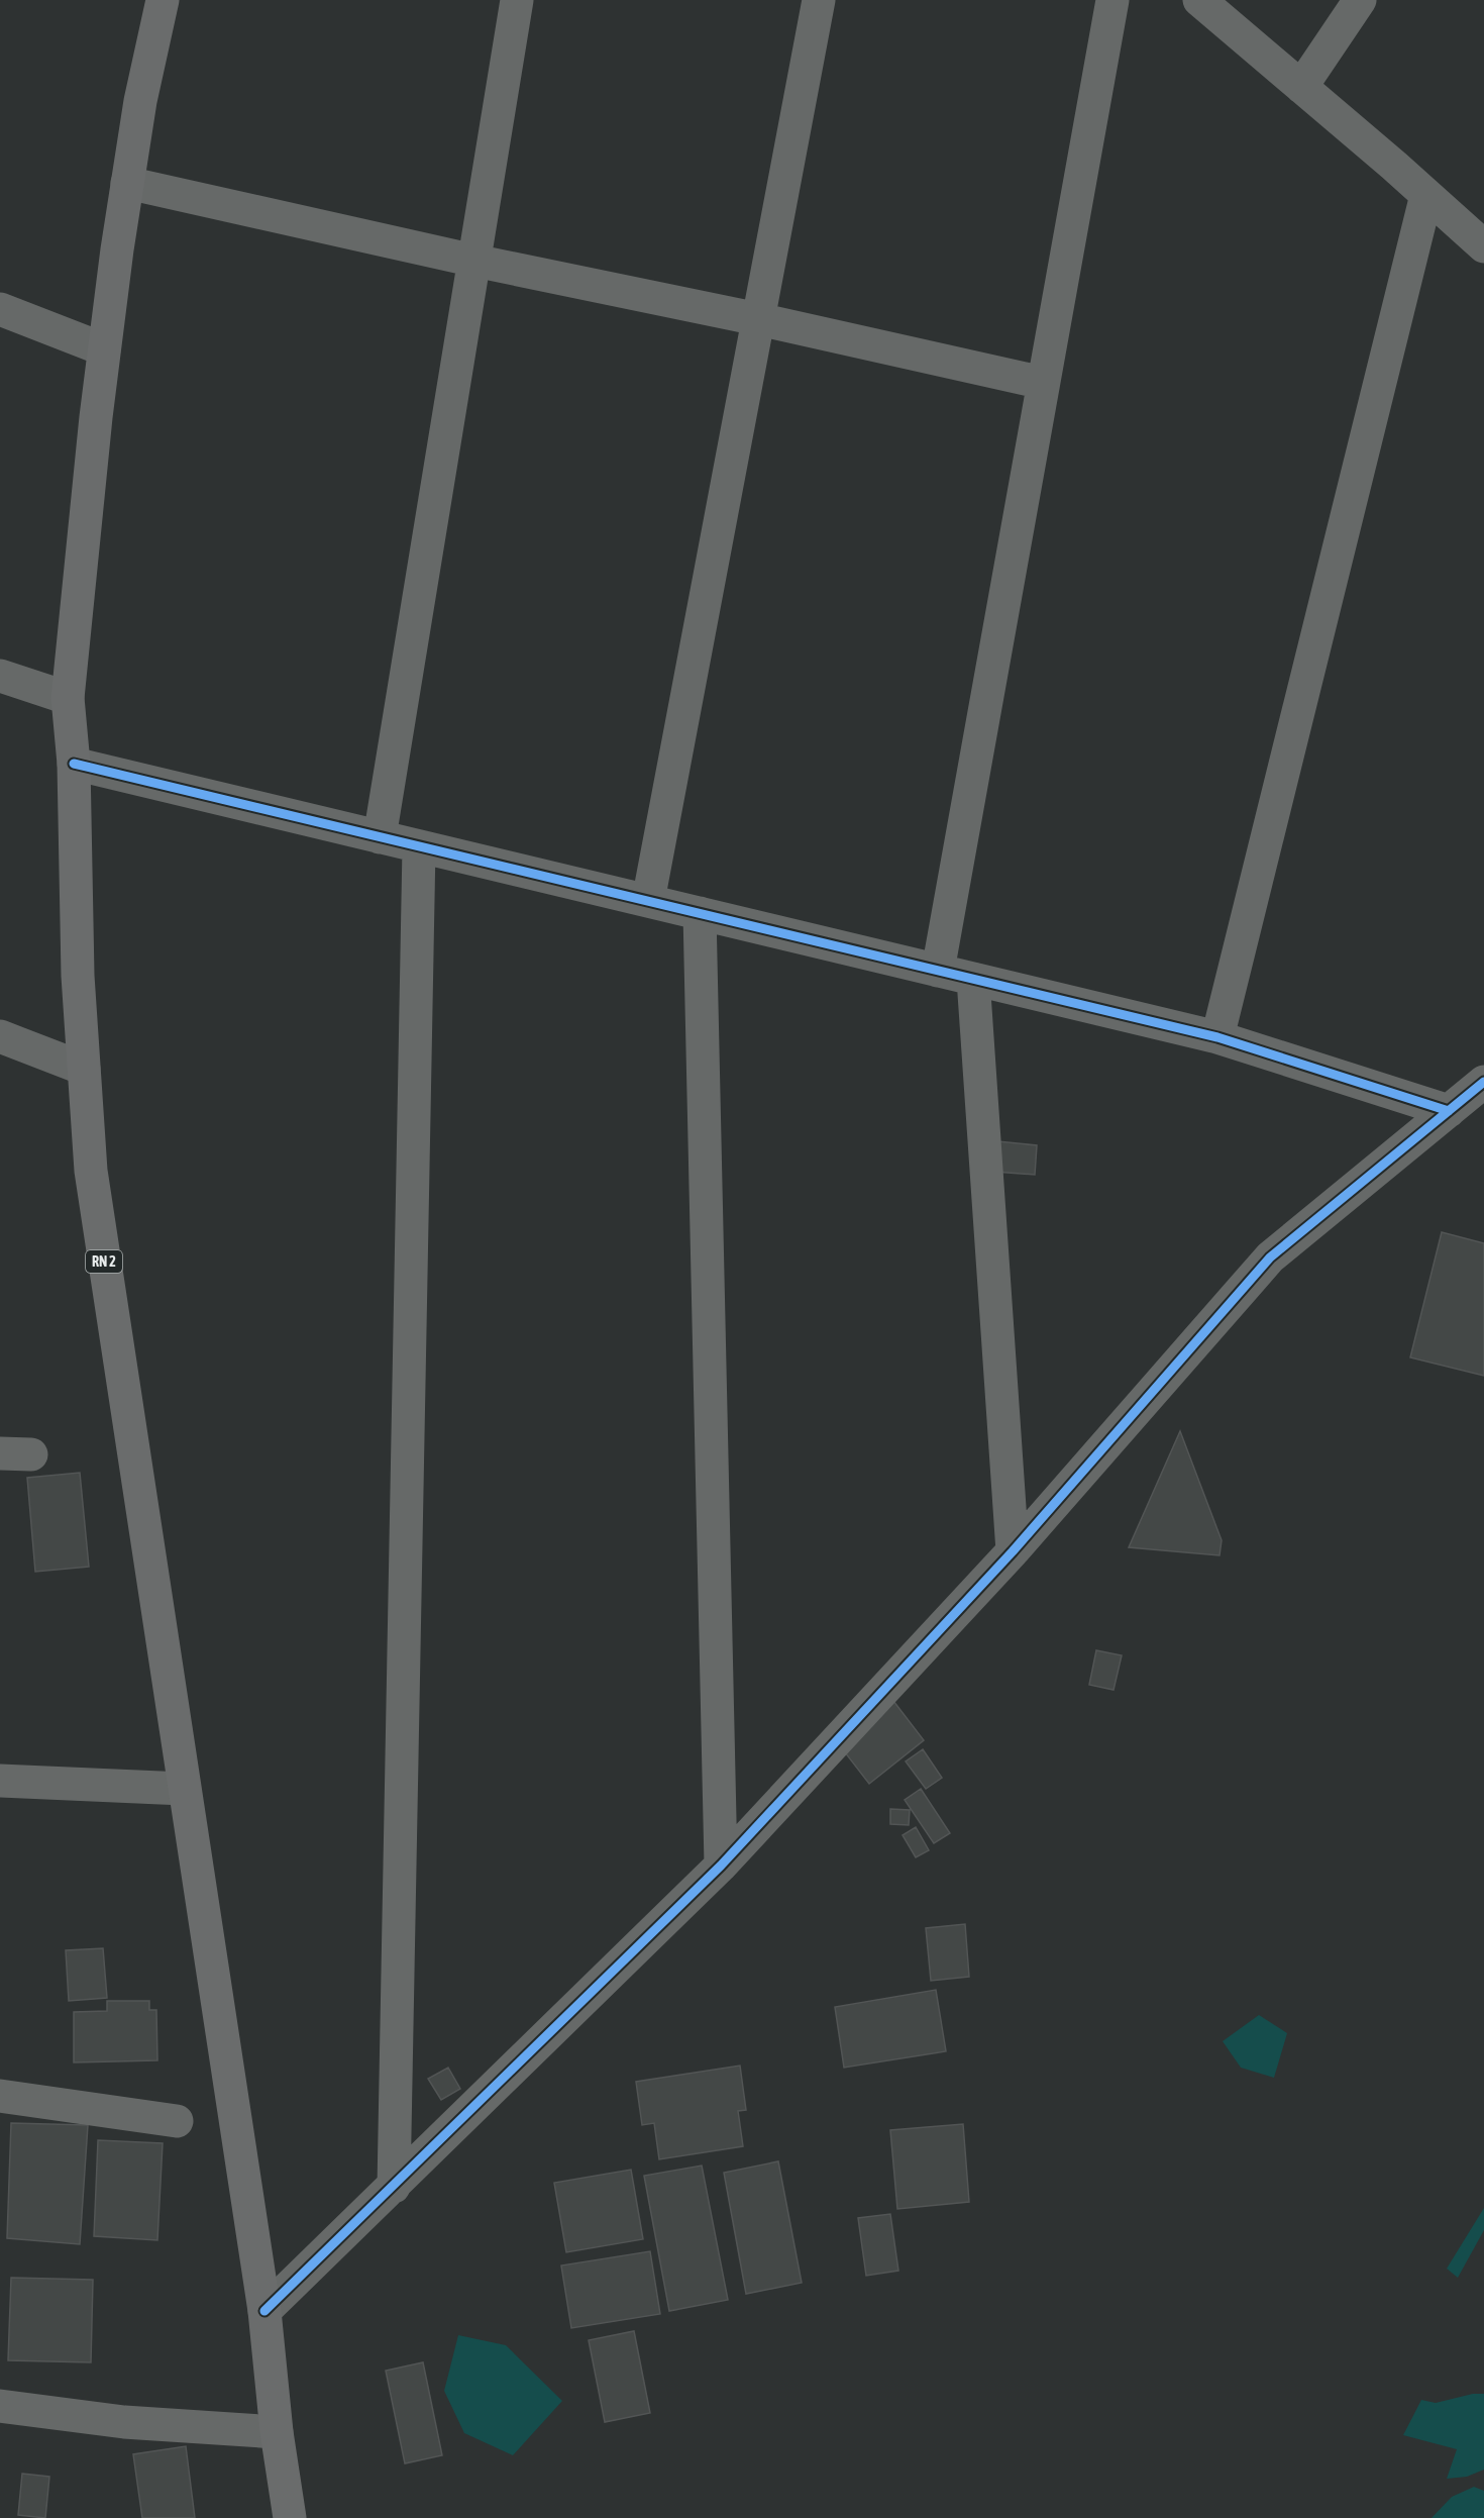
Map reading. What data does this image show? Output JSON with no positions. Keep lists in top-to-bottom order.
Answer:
{
  "streets": {
    "highway": ["RN 2"]
  }
}
